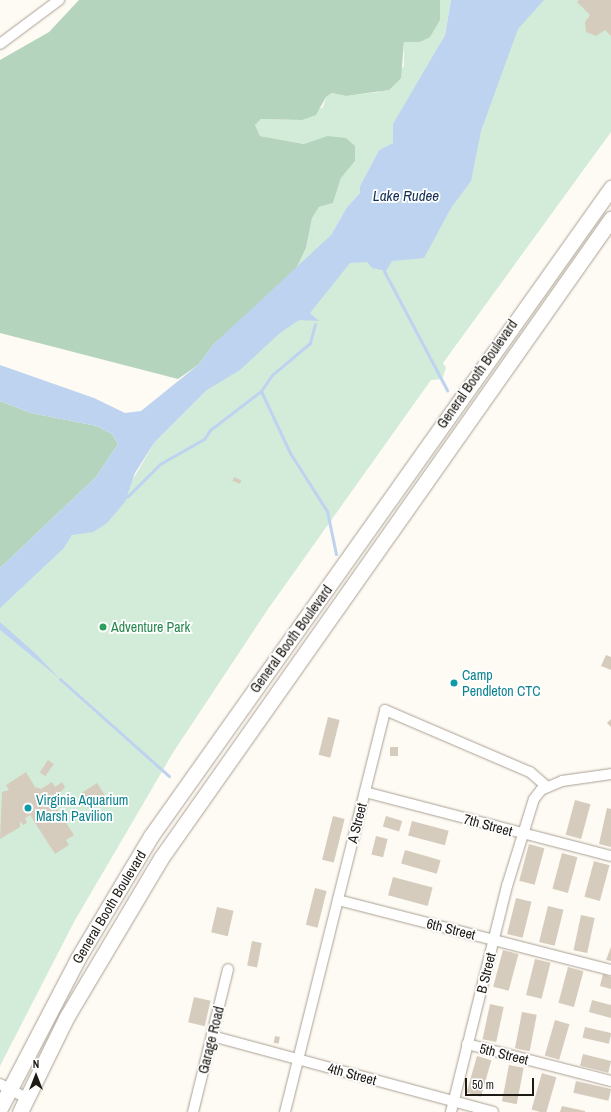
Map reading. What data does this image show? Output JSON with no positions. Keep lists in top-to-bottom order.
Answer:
{
  "streets": {
    "highway": ["General Booth Boulevard"],
    "street": [
      "A Street",
      "7th Street",
      "6th Street",
      "B Street",
      "Garage Road",
      "5th Street",
      "4th Street"
    ]
  },
  "crossings": [
    ["A Street", "7th Street"],
    ["A Street", "6th Street"],
    ["A Street", "B Street"],
    ["A Street", "4th Street"],
    ["7th Street", "B Street"],
    ["6th Street", "B Street"],
    ["B Street", "5th Street"],
    ["B Street", "4th Street"],
    ["Garage Road", "4th Street"]
  ],
  "water": ["Lake Rudee"],
  "places": ["Adventure Park", "Camp Pendleton CTC", "Virginia Aquarium Marsh Pavilion"],
  "scale_bar": "50 m",
  "north": "top"
}
